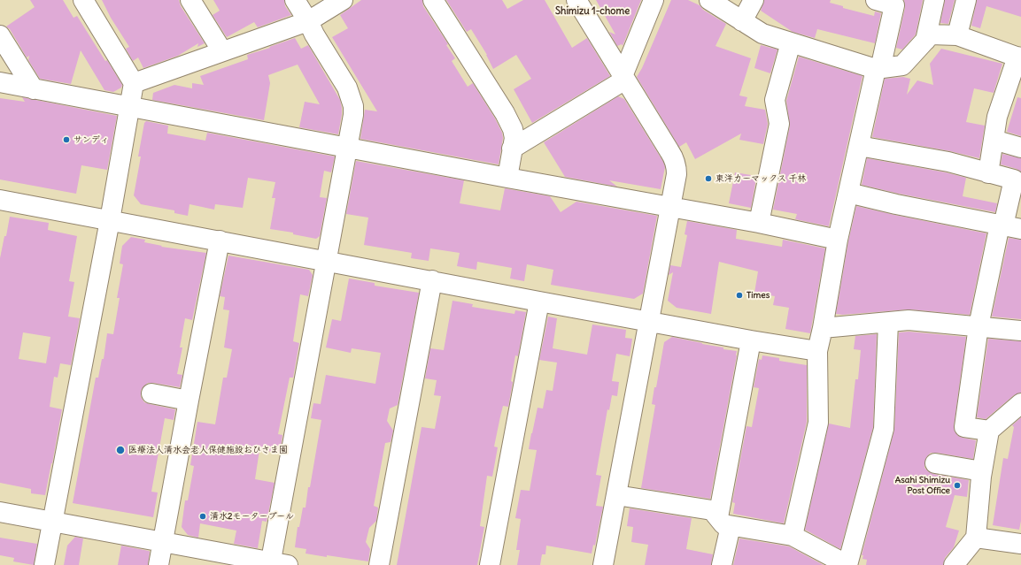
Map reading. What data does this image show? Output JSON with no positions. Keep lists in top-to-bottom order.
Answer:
{
  "districts": ["Shimizu 1-chome"],
  "places": [
    "サンディ",
    "東洋カーマックス 千林",
    "Times",
    "医療法人清水会老人保健施設おひさま園",
    "Asahi Shimizu Post Office",
    "清水2モータープール"
  ]
}
